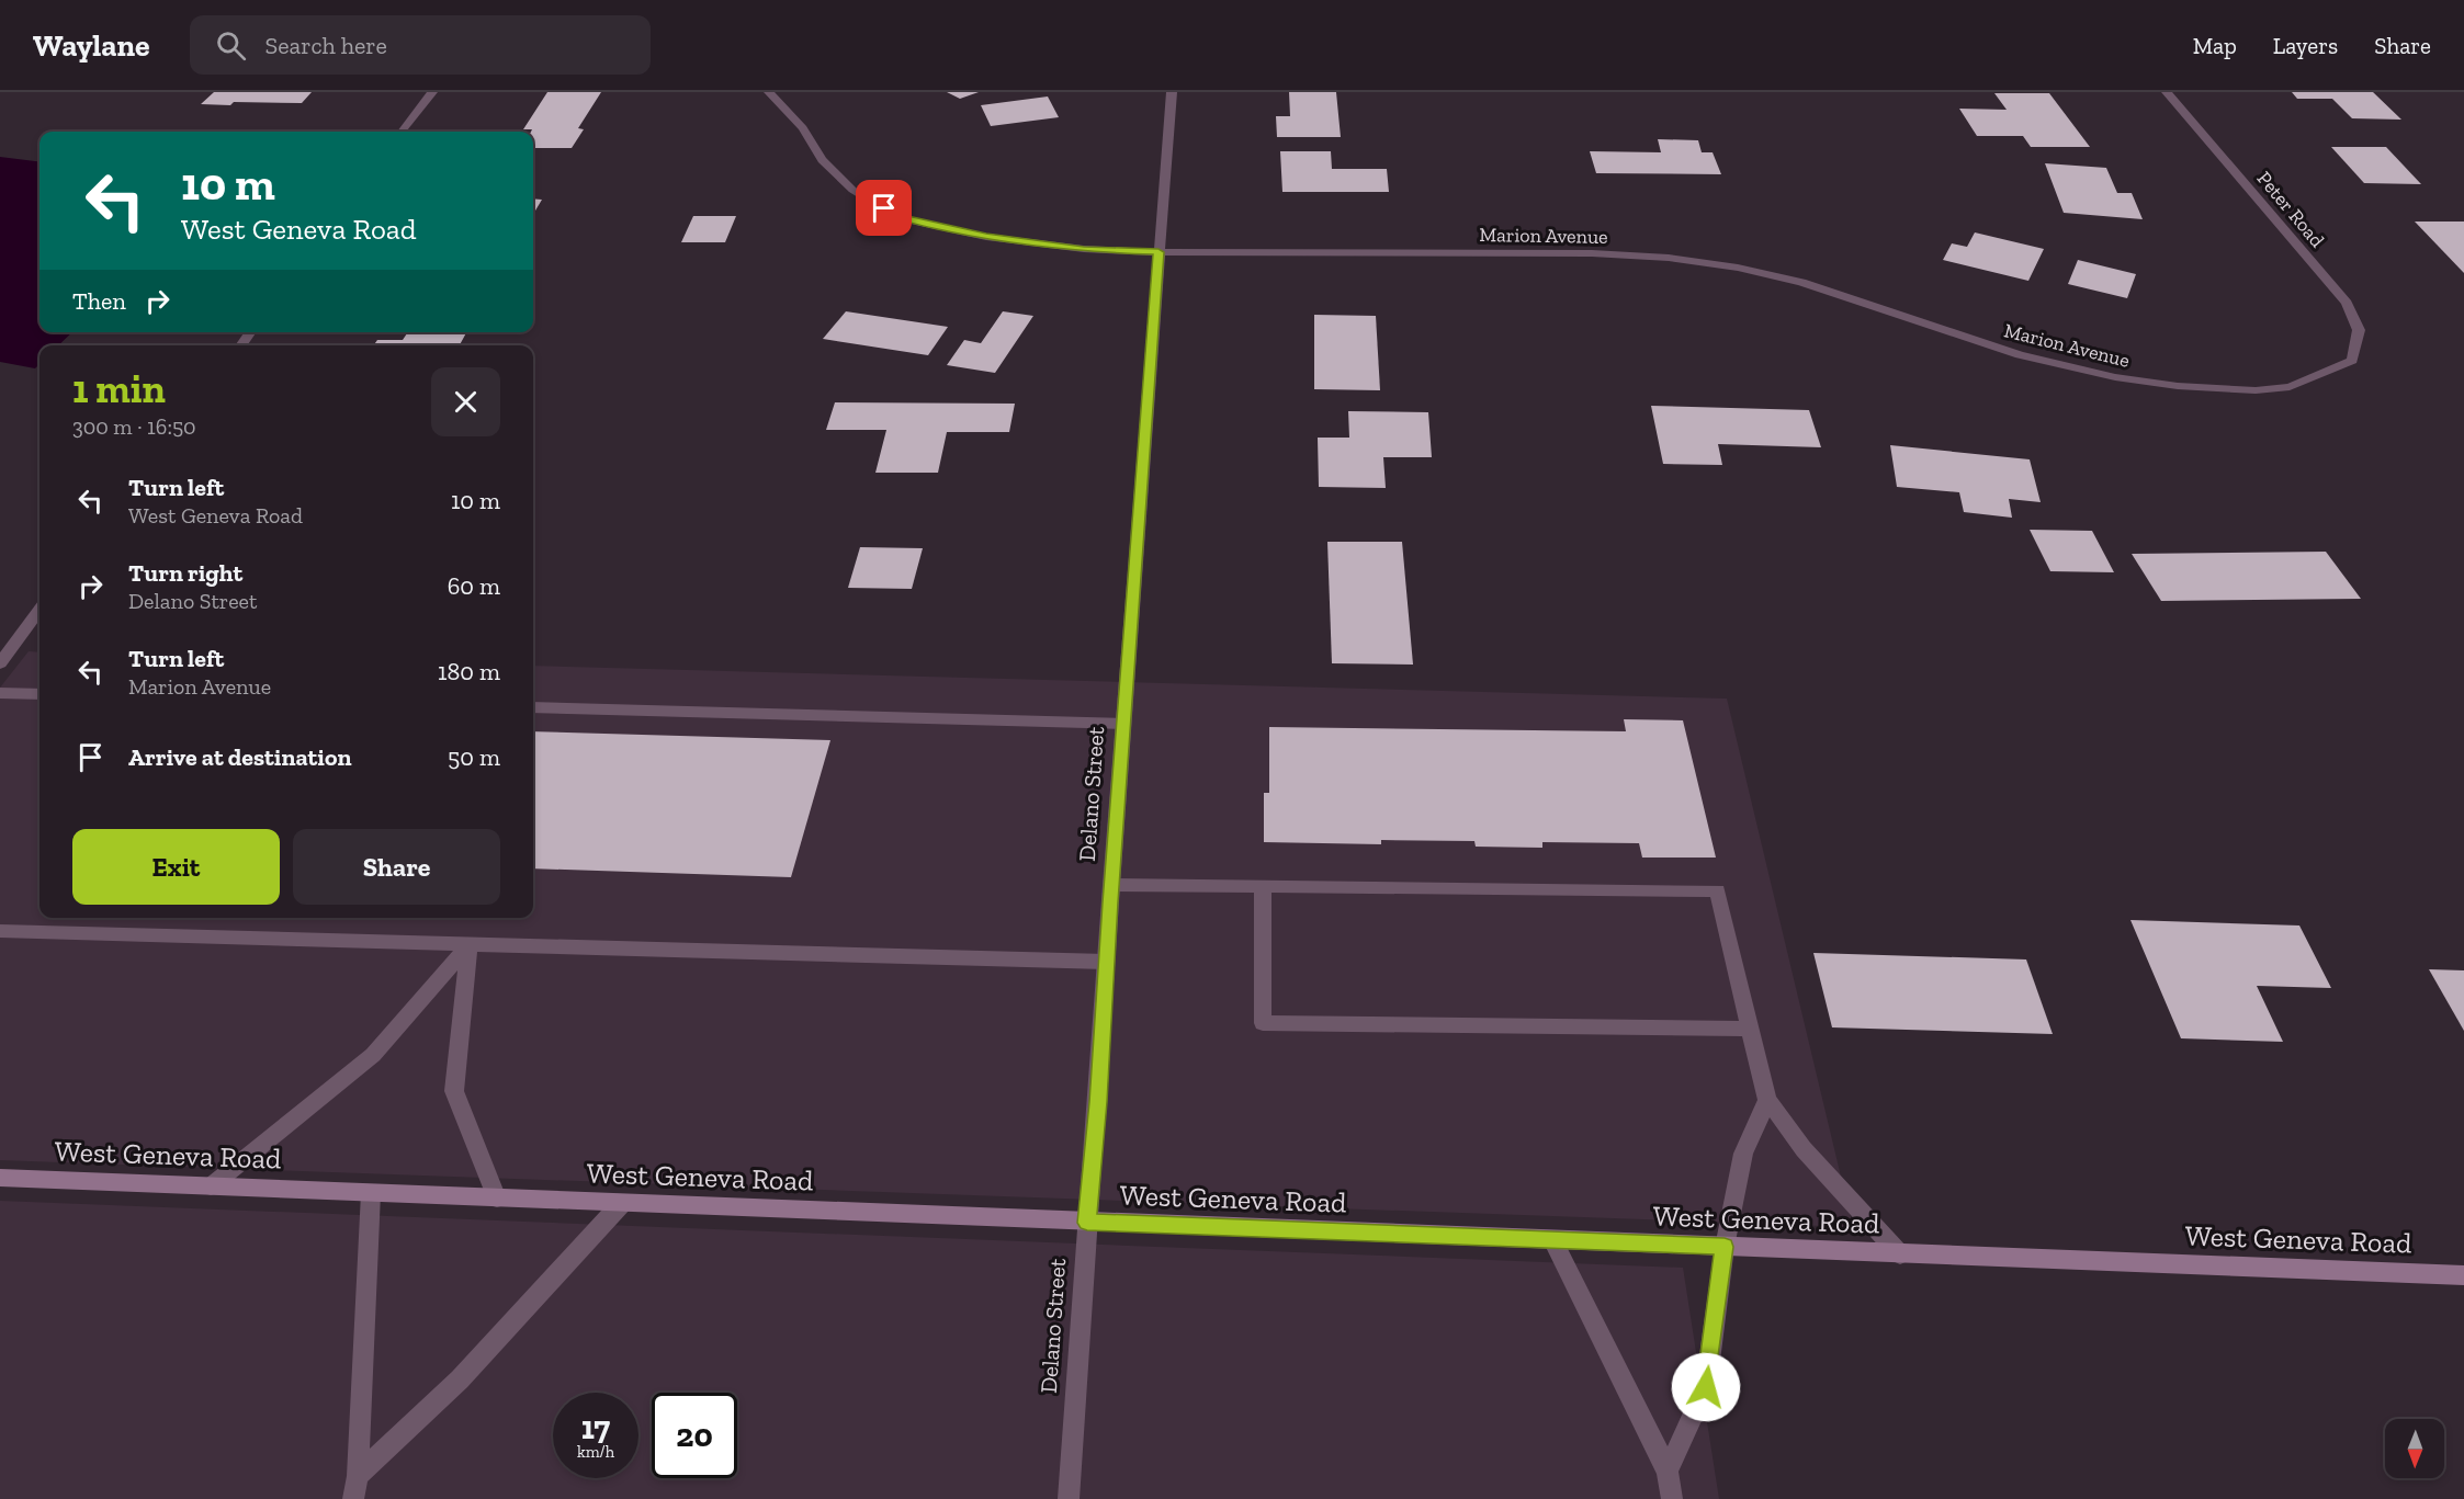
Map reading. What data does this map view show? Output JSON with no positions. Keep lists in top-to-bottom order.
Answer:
{
  "streets": {
    "main road": ["West Geneva Road"],
    "street": ["Peter Road", "Marion Avenue", "Delano Street"]
  },
  "crossings": [
    ["Peter Road", "Marion Avenue"],
    ["Marion Avenue", "Delano Street"],
    ["Delano Street", "West Geneva Road"]
  ],
  "north": "bottom",
  "page": {
    "header": "Waylane",
    "search": "Search here",
    "nav": ["Map", "Layers", "Share"],
    "turn": ["10 m", "West Geneva Road"],
    "then": "Then",
    "heading": ["1 min", "300 m · 16:50"],
    "list": [
      {
        "name": "Turn left",
        "note": "West Geneva Road",
        "value": "10 m"
      },
      {
        "name": "Turn right",
        "note": "Delano Street",
        "value": "60 m"
      },
      {
        "name": "Turn left",
        "note": "Marion Avenue",
        "value": "180 m"
      },
      {
        "name": "Arrive at destination",
        "value": "50 m"
      }
    ],
    "buttons": ["Exit", "Share"],
    "speed": "17 km/h",
    "limit": "20"
  }
}
